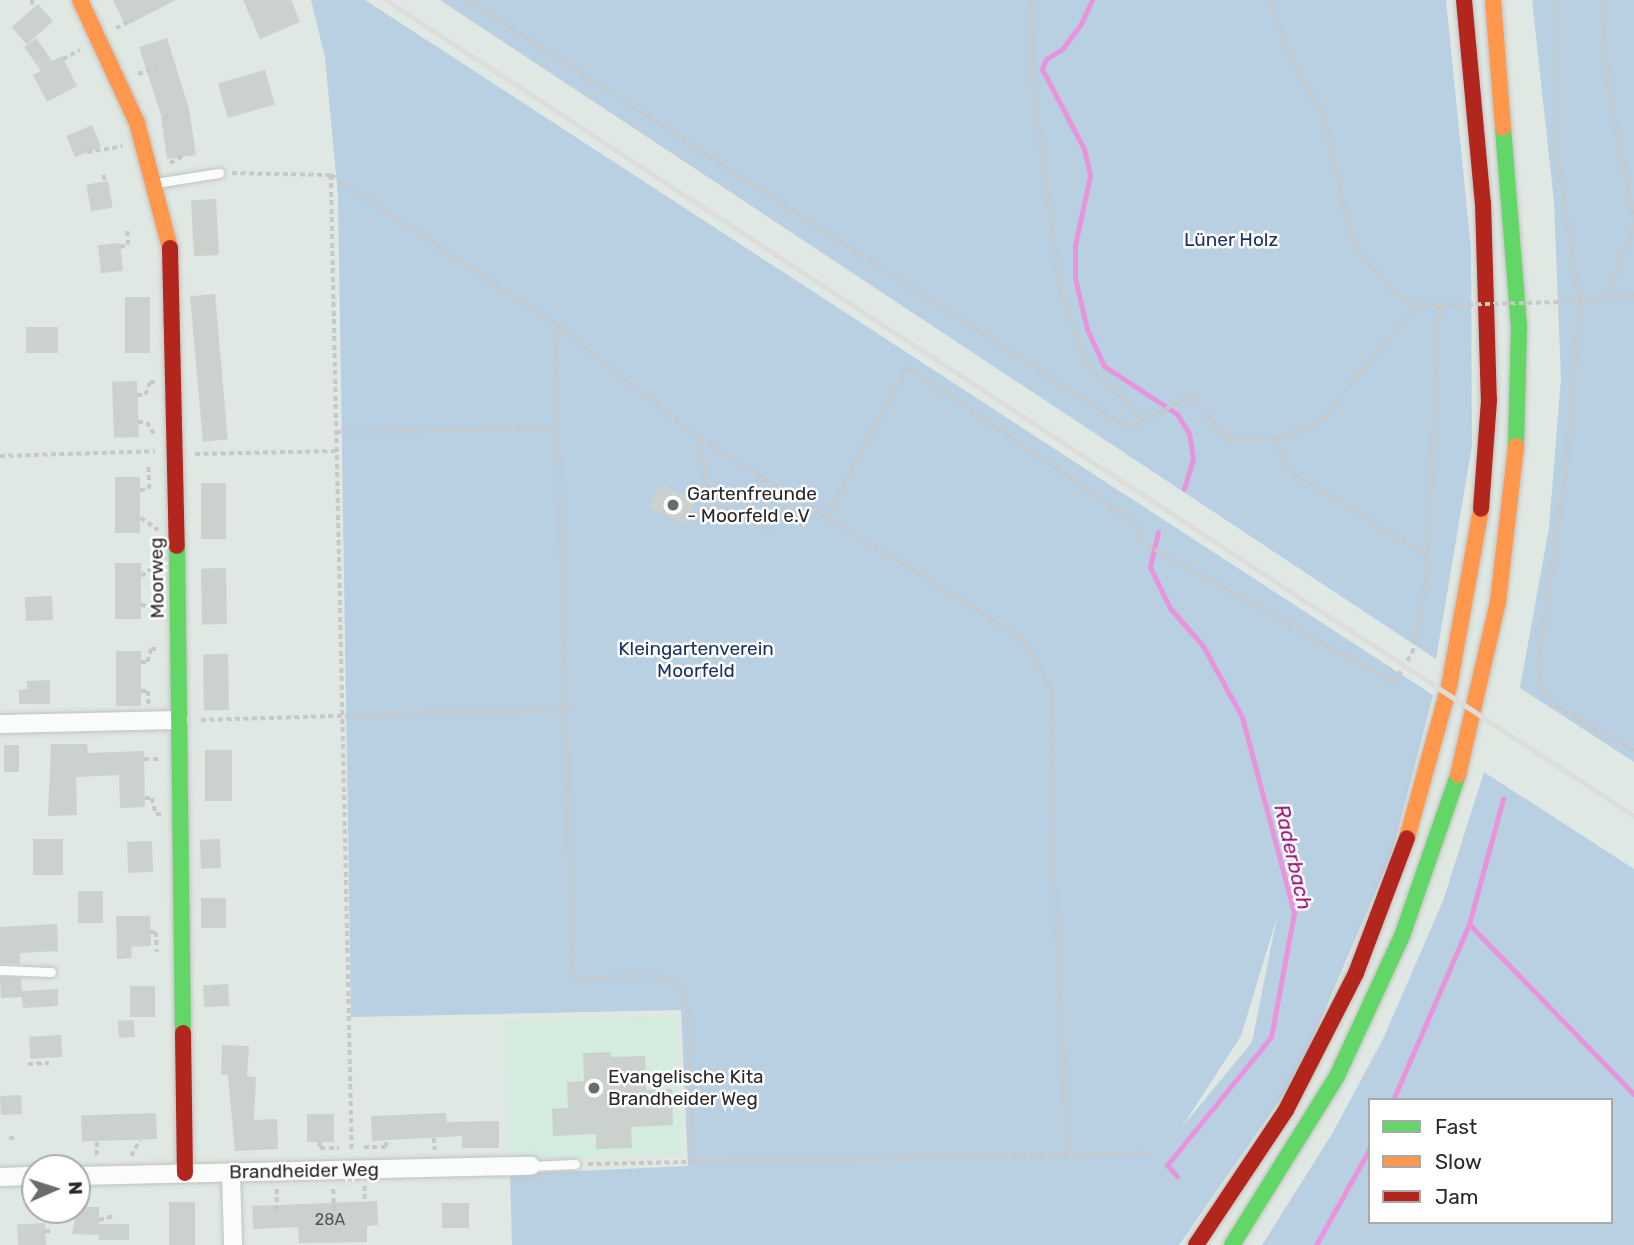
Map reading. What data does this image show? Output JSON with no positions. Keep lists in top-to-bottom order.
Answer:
{
  "streets": {
    "main road": ["Moorweg"],
    "street": ["Brandheider Weg"]
  },
  "crossings": [
    ["Moorweg", "Brandheider Weg"]
  ],
  "water": ["Raderbach"],
  "parks": ["Lüner Holz", "Kleingartenverein Moorfeld"],
  "places": ["Gartenfreunde - Moorfeld e.V", "Evangelische Kita Brandheider Weg"],
  "house_numbers": ["28A"],
  "legend": ["Fast", "Slow", "Jam"],
  "north": "right"
}
